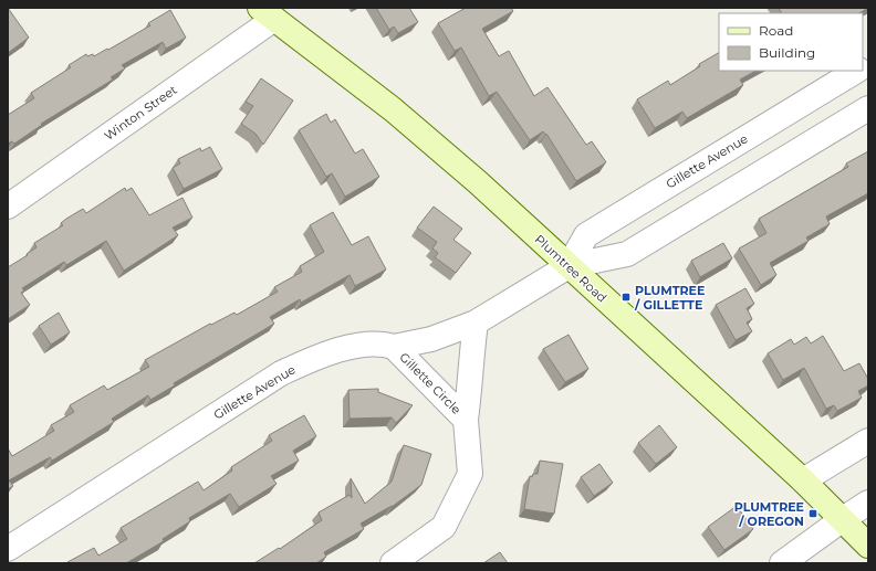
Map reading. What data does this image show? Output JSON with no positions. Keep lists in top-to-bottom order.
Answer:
{
  "streets": {
    "street": [
      "Winton Street",
      "Gillette Avenue",
      "Plumtree Road",
      "Gillette Circle"
    ]
  },
  "crossings": [
    ["Winton Street", "Plumtree Road"],
    ["Gillette Avenue", "Plumtree Road"],
    ["Gillette Avenue", "Gillette Circle"]
  ],
  "places": {
    "transit": ["PLUMTREE / GILLETTE", "PLUMTREE / OREGON"]
  },
  "legend": ["Road", "Building"]
}
